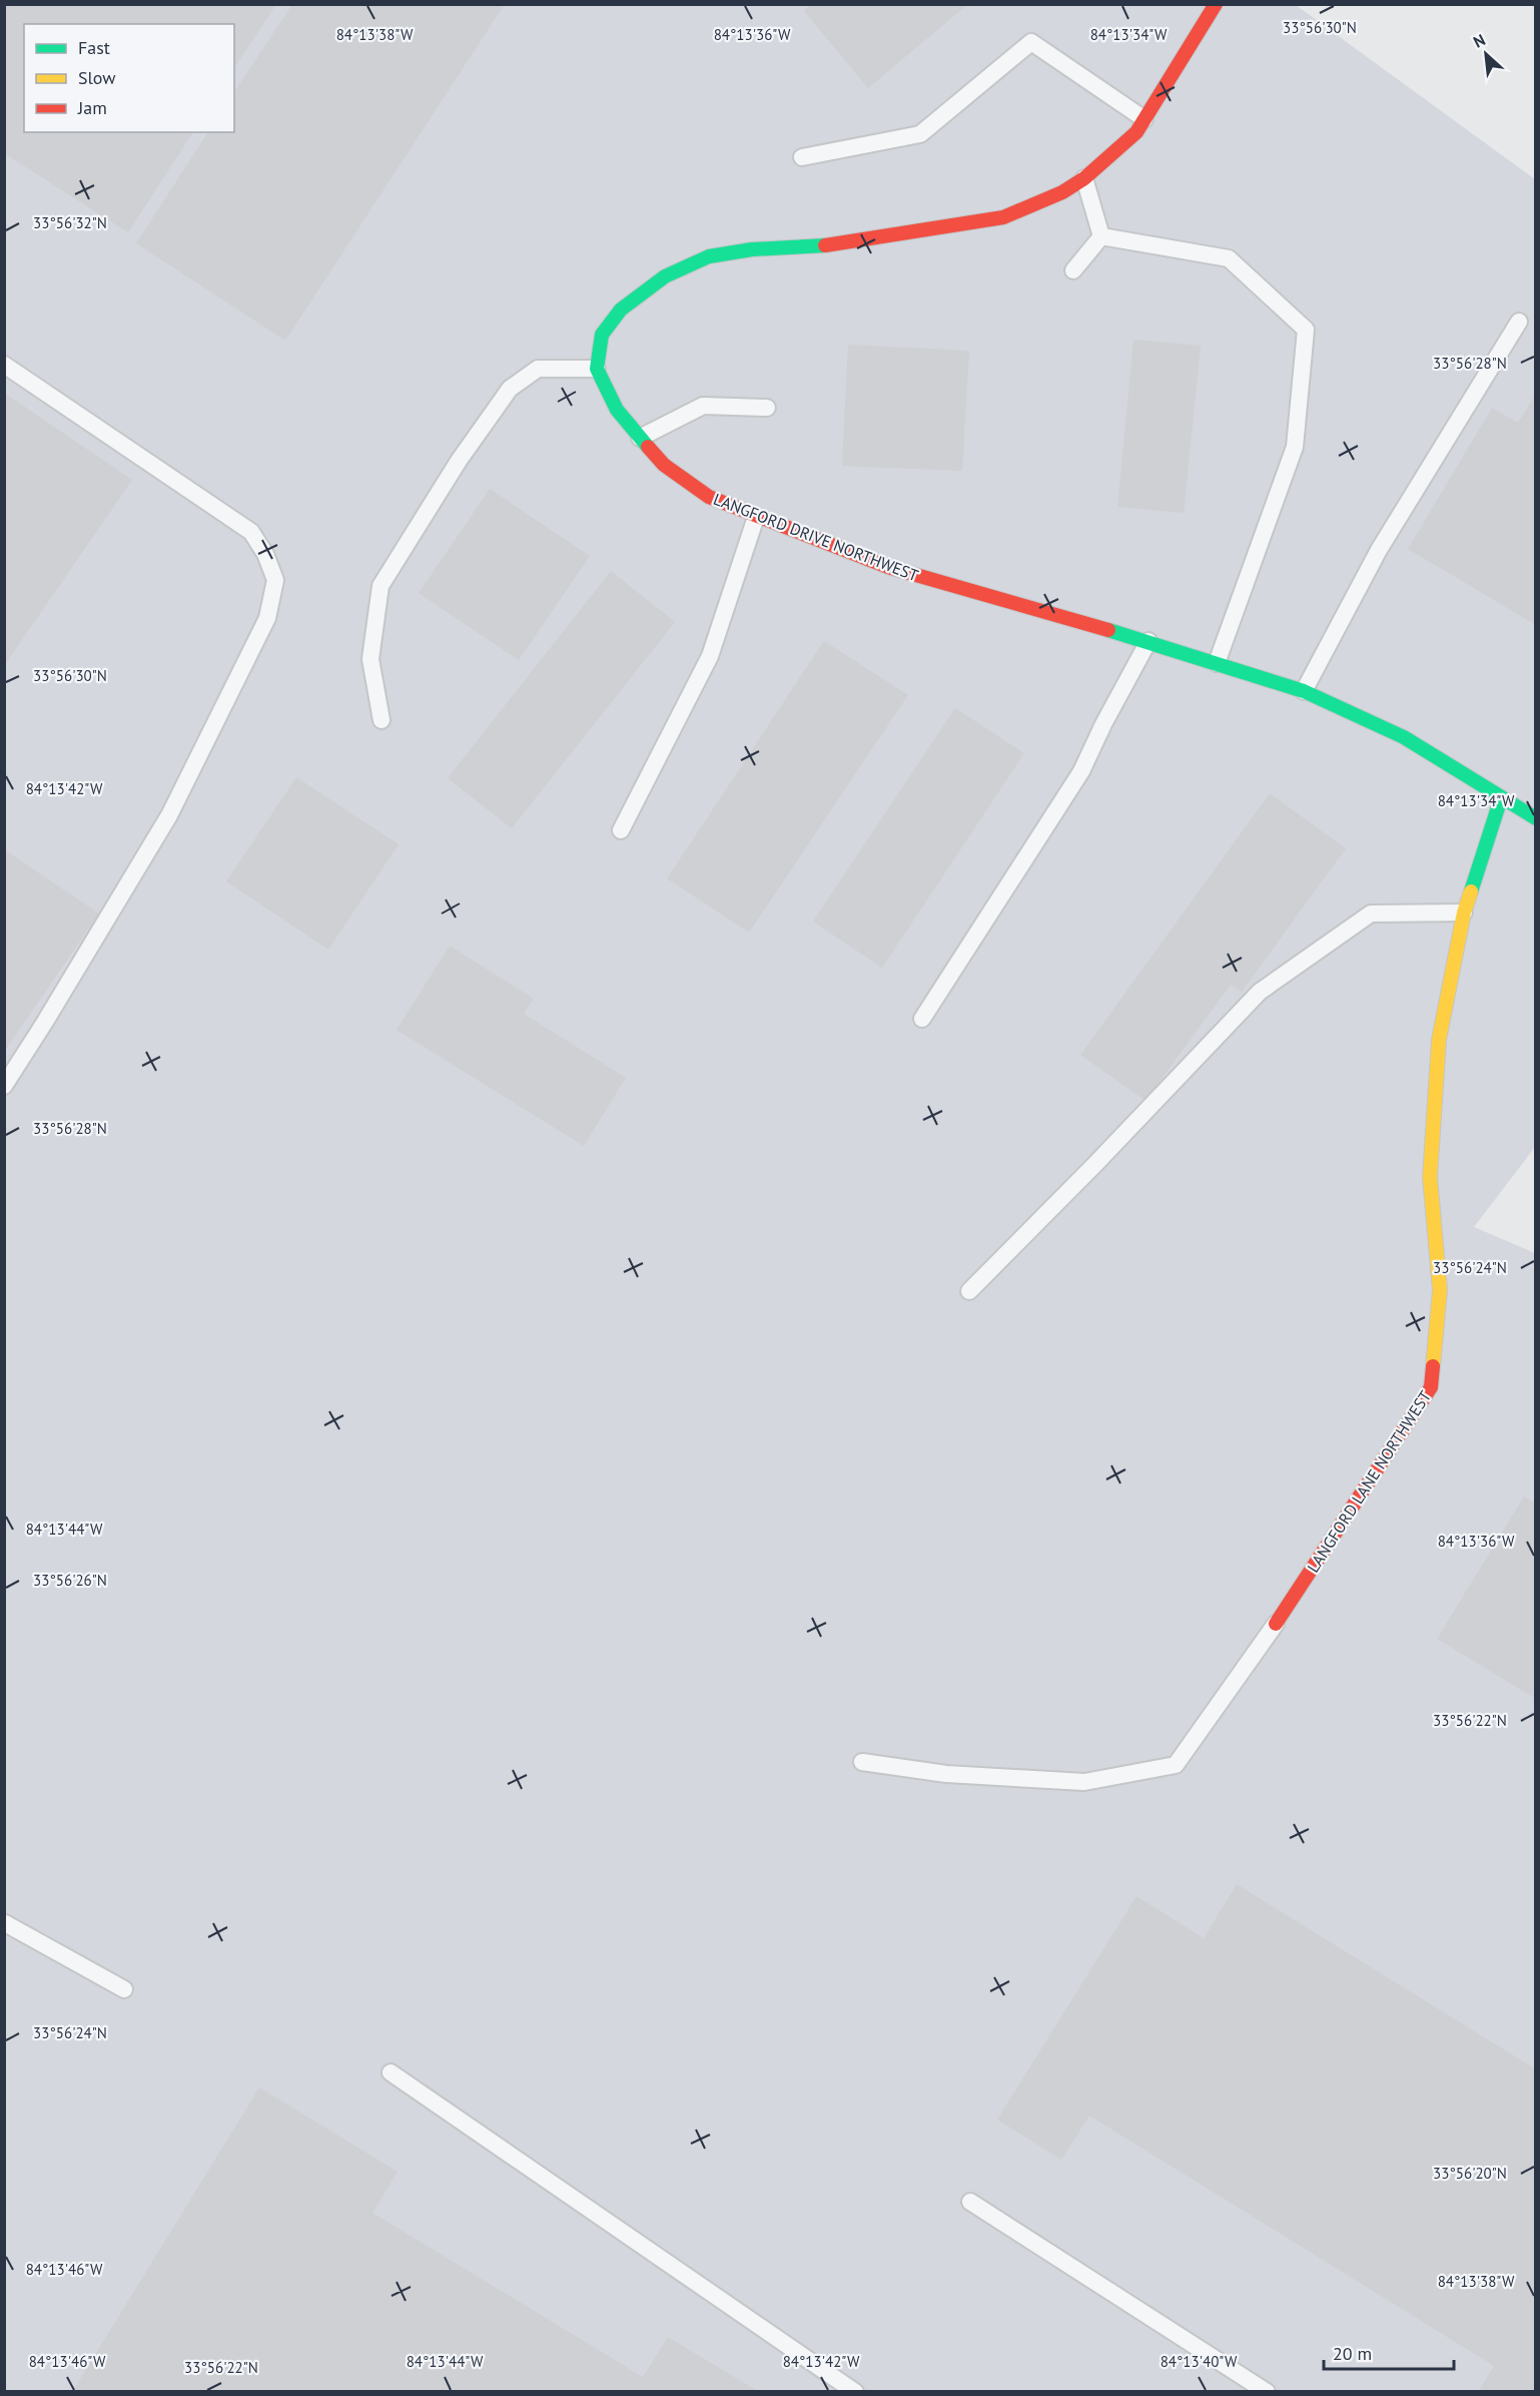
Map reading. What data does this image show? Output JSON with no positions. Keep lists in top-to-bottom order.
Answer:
{
  "streets": {
    "street": ["LANGFORD DRIVE NORTHWEST", "LANGFORD LANE NORTHWEST"]
  },
  "crossings": [
    ["LANGFORD DRIVE NORTHWEST", "LANGFORD LANE NORTHWEST"]
  ],
  "legend": ["Fast", "Slow", "Jam"],
  "scale_bar": "20 m",
  "north": "top left",
  "coordinates": [
    "33°56'30\"N",
    "84°13'38\"W",
    "84°13'36\"W",
    "84°13'34\"W",
    "33°56'32\"N",
    "33°56'28\"N",
    "84°13'42\"W",
    "33°56'24\"N",
    "84°13'44\"W",
    "33°56'26\"N",
    "33°56'22\"N",
    "33°56'20\"N",
    "84°13'46\"W",
    "84°13'40\"W"
  ]
}
